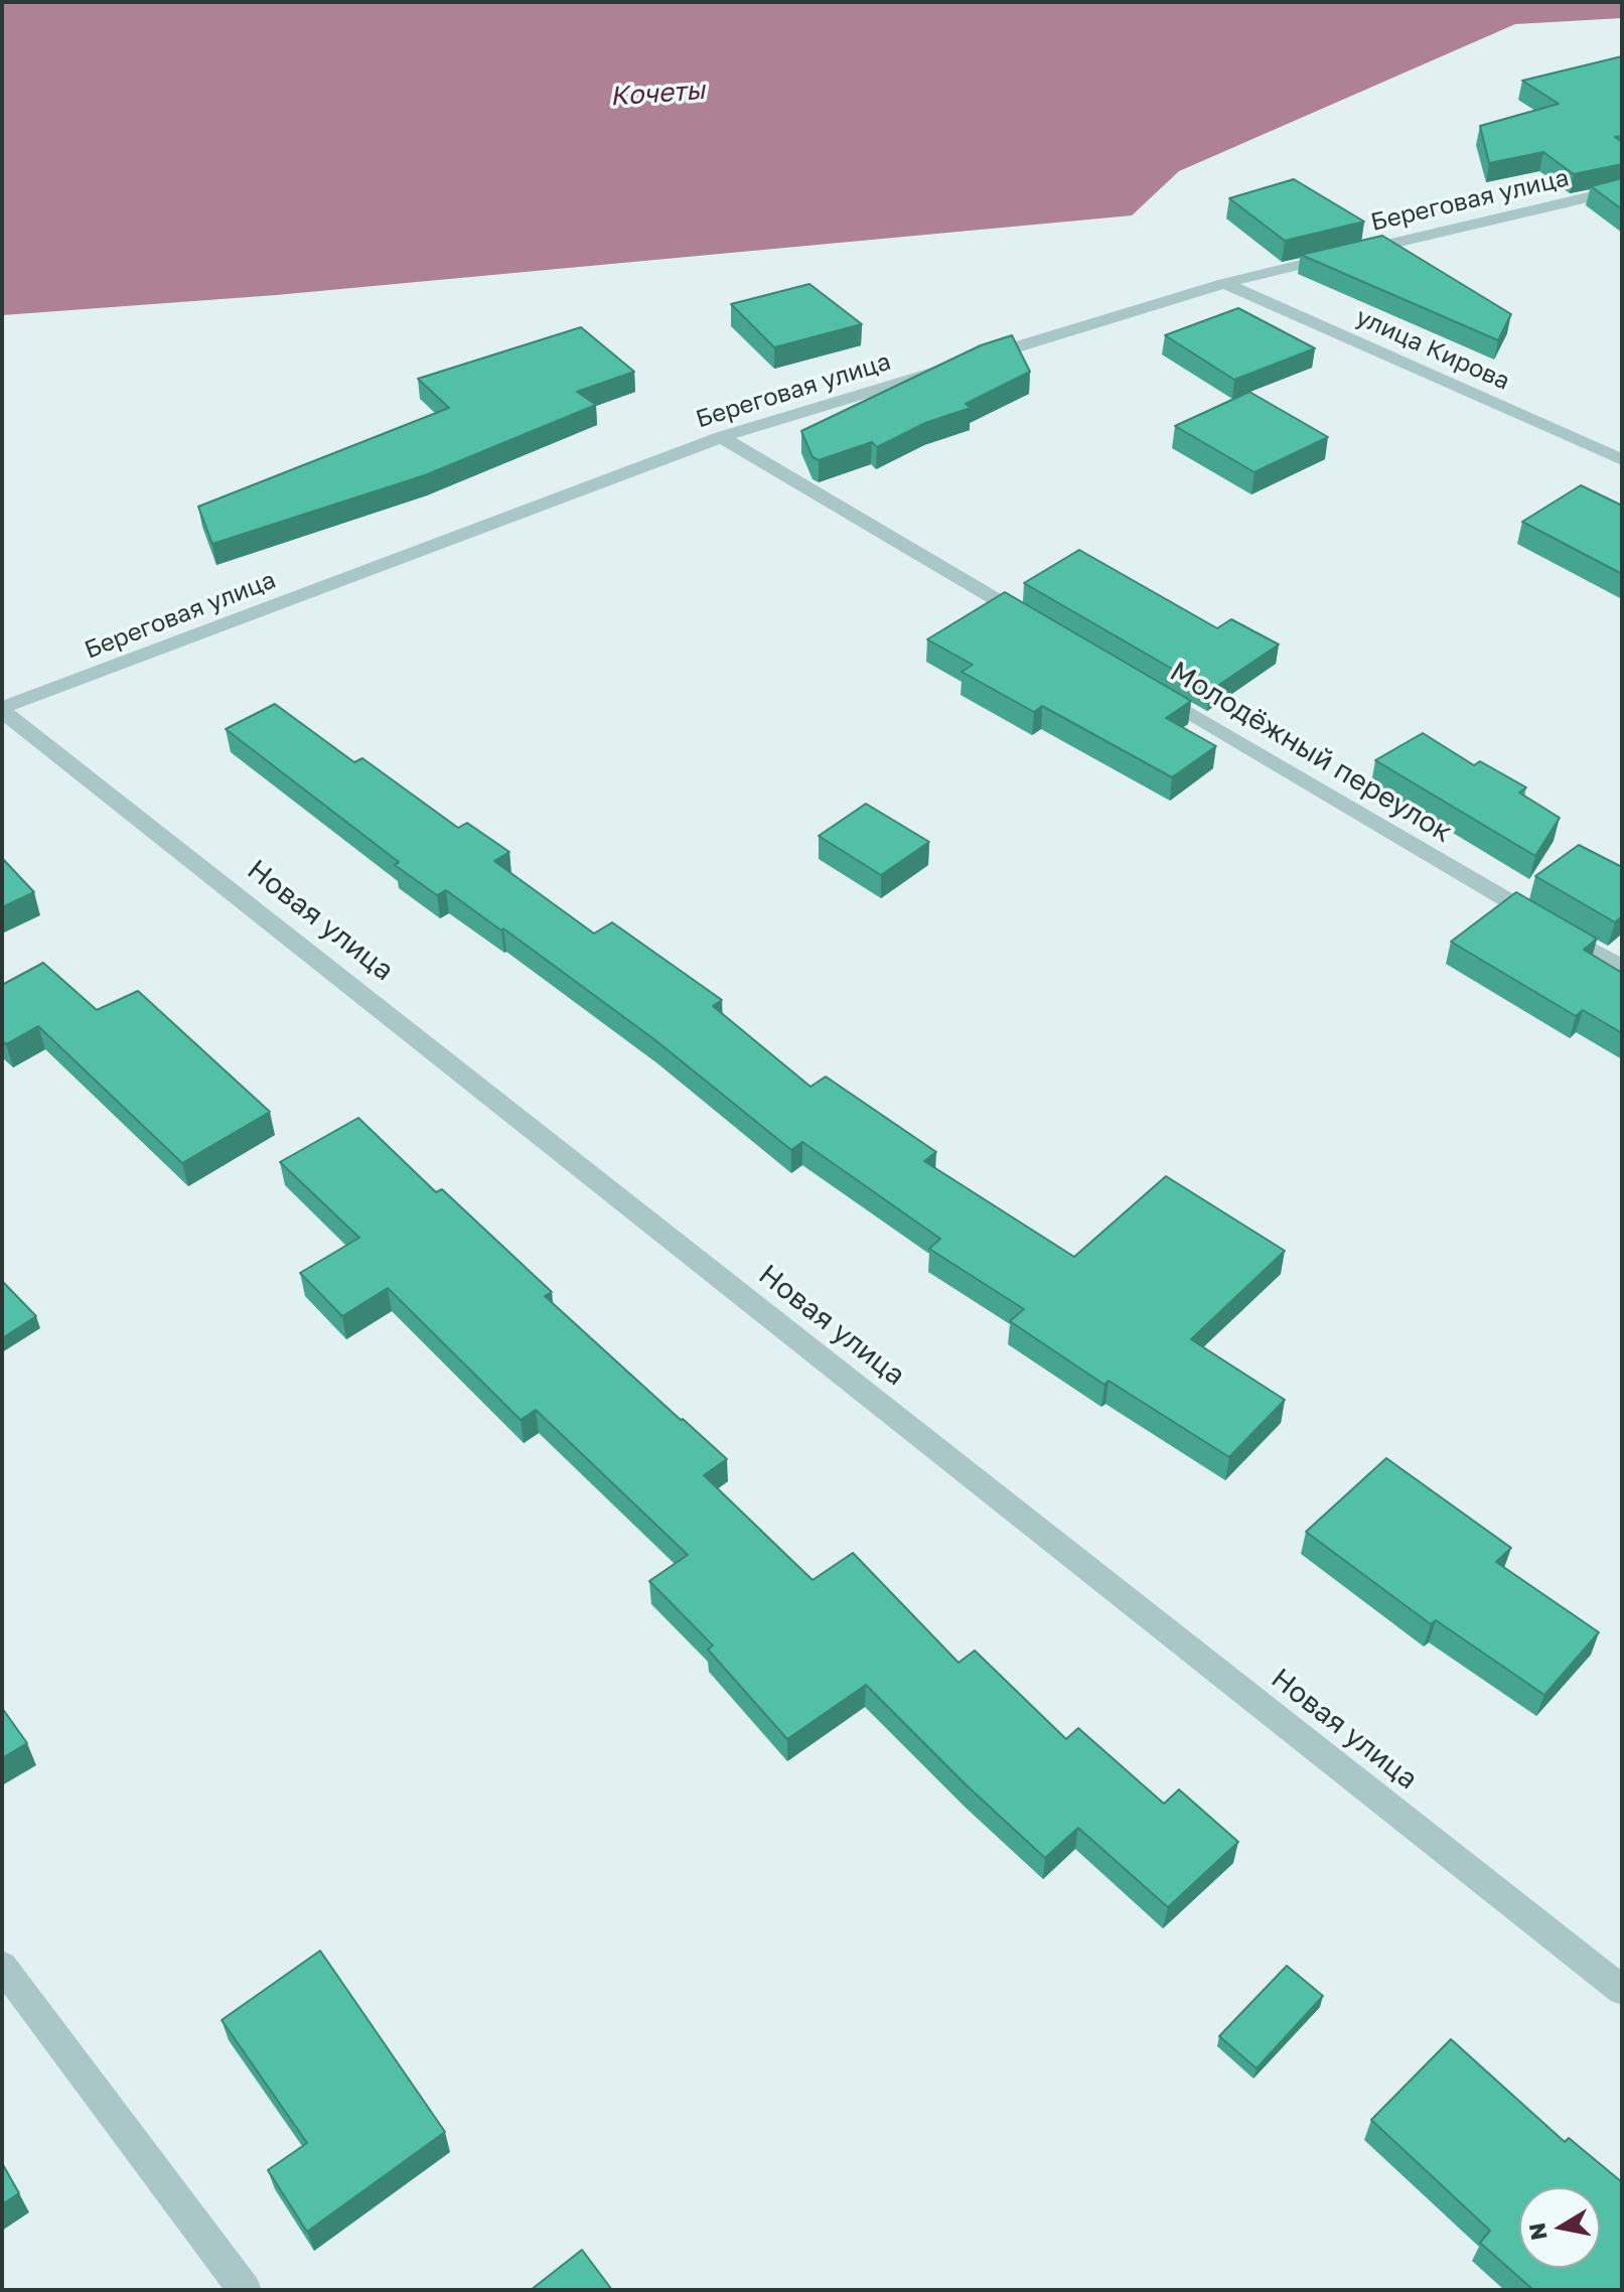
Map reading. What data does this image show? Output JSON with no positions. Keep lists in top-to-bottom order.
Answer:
{
  "streets": {
    "street": [
      "Береговая улица",
      "улица Кирова",
      "Молодёжный переулок",
      "Новая улица"
    ]
  },
  "crossings": [
    ["Береговая улица", "улица Кирова"],
    ["Береговая улица", "Новая улица"]
  ],
  "water": ["Кочеты"],
  "north": "left"
}
